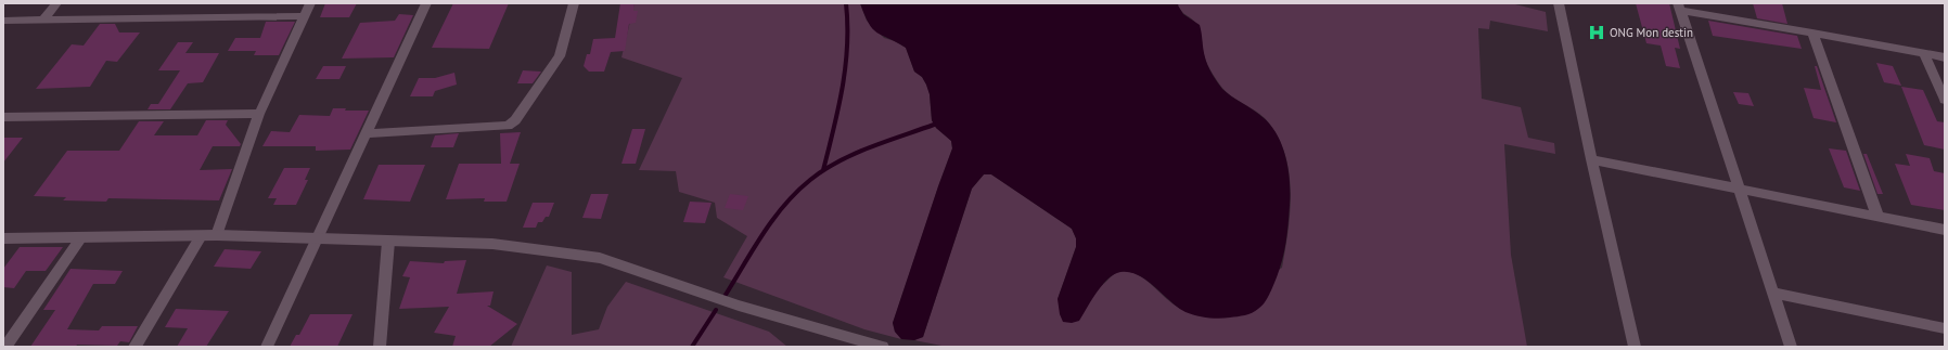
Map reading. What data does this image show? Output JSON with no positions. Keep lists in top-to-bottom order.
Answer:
{
  "places": {
    "hospital": ["ONG Mon destin"]
  }
}
